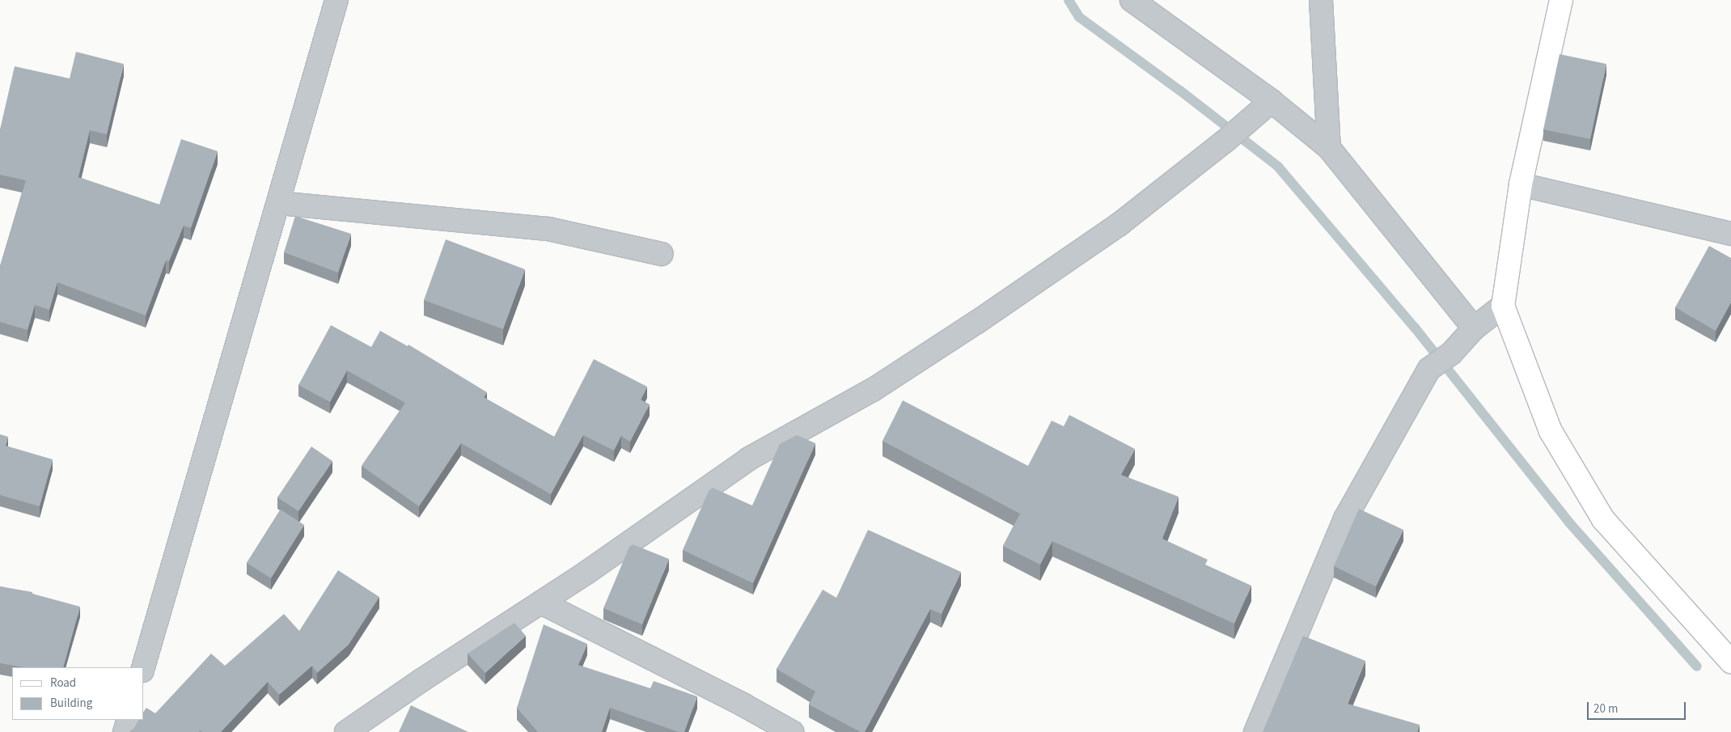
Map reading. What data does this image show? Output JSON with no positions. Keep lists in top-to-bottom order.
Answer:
{
  "legend": ["Road", "Building"],
  "scale_bar": "20 m"
}
